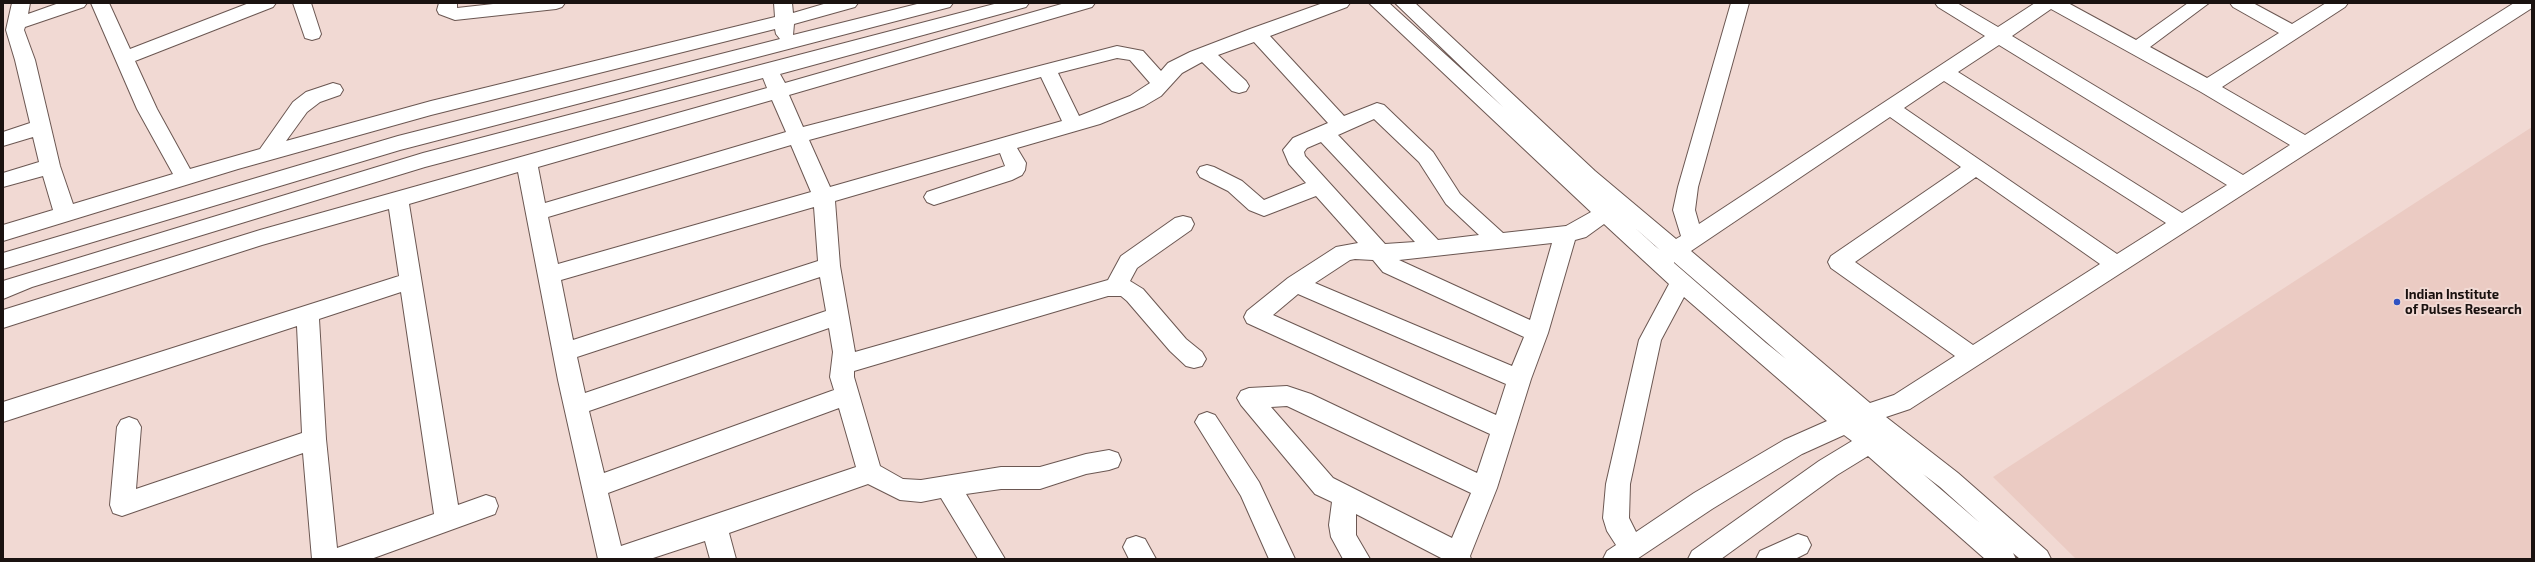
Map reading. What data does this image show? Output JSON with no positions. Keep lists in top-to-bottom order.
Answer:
{
  "places": ["Indian Institute of Pulses Research"]
}
